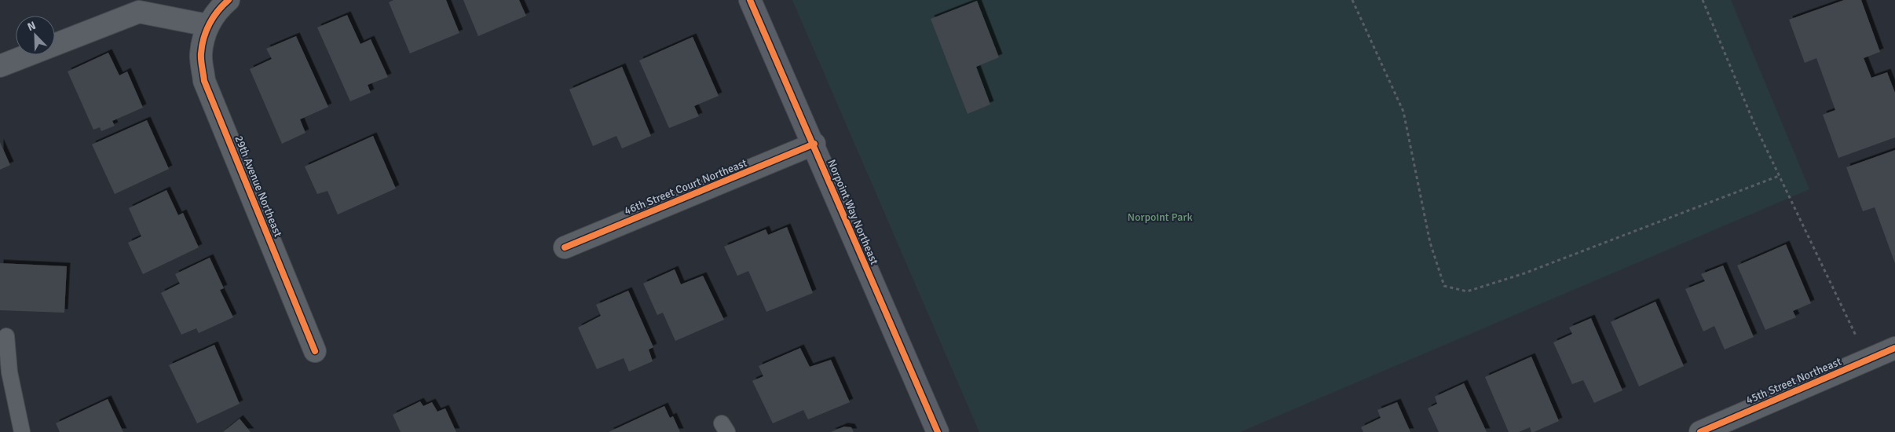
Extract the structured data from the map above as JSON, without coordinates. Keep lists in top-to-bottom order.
{
  "streets": {
    "street": [
      "29th Avenue Northeast",
      "46th Street Court Northeast",
      "Norpoint Way Northeast",
      "45th Street Northeast"
    ]
  },
  "crossings": [
    ["46th Street Court Northeast", "Norpoint Way Northeast"]
  ],
  "parks": ["Norpoint Park"],
  "north": "top left"
}
